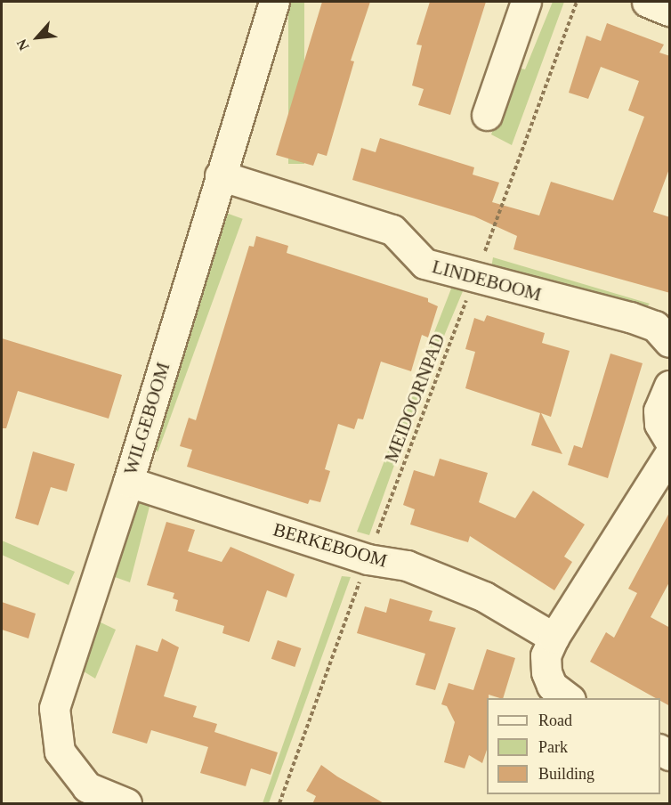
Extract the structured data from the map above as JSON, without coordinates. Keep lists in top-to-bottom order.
{
  "streets": {
    "street": ["LINDEBOOM", "WILGEBOOM", "BERKEBOOM"],
    "path": ["MEIDOORNPAD"]
  },
  "crossings": [
    ["LINDEBOOM", "MEIDOORNPAD"],
    ["LINDEBOOM", "WILGEBOOM"],
    ["MEIDOORNPAD", "BERKEBOOM"],
    ["WILGEBOOM", "BERKEBOOM"]
  ],
  "legend": ["Road", "Park", "Building"],
  "north": "bottom left"
}
